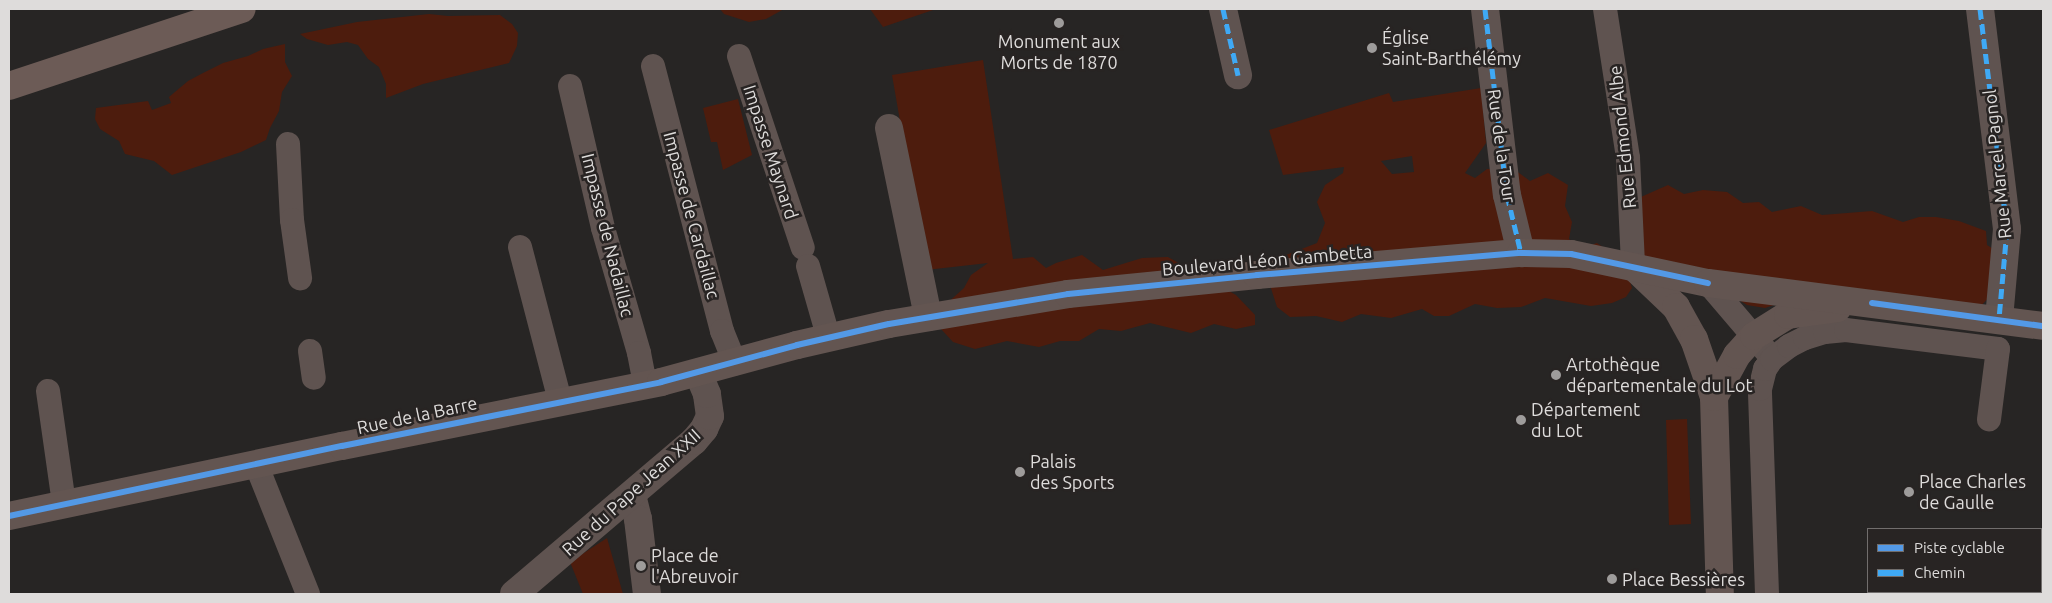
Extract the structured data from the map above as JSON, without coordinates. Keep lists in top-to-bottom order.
{
  "streets": {
    "main road": ["Boulevard Léon Gambetta", "Rue de la Barre"],
    "street": ["Rue de la Tour", "Rue Marcel Pagnol", "Rue du Pape Jean XXII"],
    "lane": [
      "Rue Edmond Albe",
      "Impasse Maynard",
      "Impasse de Cardaillac",
      "Impasse de Nadaillac"
    ]
  },
  "crossings": [
    ["Rue Edmond Albe", "Boulevard Léon Gambetta"],
    ["Rue de la Tour", "Boulevard Léon Gambetta"],
    ["Impasse Maynard", "Boulevard Léon Gambetta"],
    ["Impasse Maynard", "Rue de la Barre"],
    ["Rue Marcel Pagnol", "Boulevard Léon Gambetta"],
    ["Impasse de Cardaillac", "Rue de la Barre"],
    ["Impasse de Nadaillac", "Rue de la Barre"],
    ["Boulevard Léon Gambetta", "Rue de la Barre"],
    ["Rue de la Barre", "Rue du Pape Jean XXII"]
  ],
  "places": [
    "Monument aux Morts de 1870",
    "Église Saint-Barthélémy",
    "Artothèque départementale du Lot",
    "Département du Lot",
    "Palais des Sports",
    "Place Charles de Gaulle",
    "Place de l'Abreuvoir",
    "Place Bessières"
  ],
  "legend": ["Piste cyclable", "Chemin"]
}
